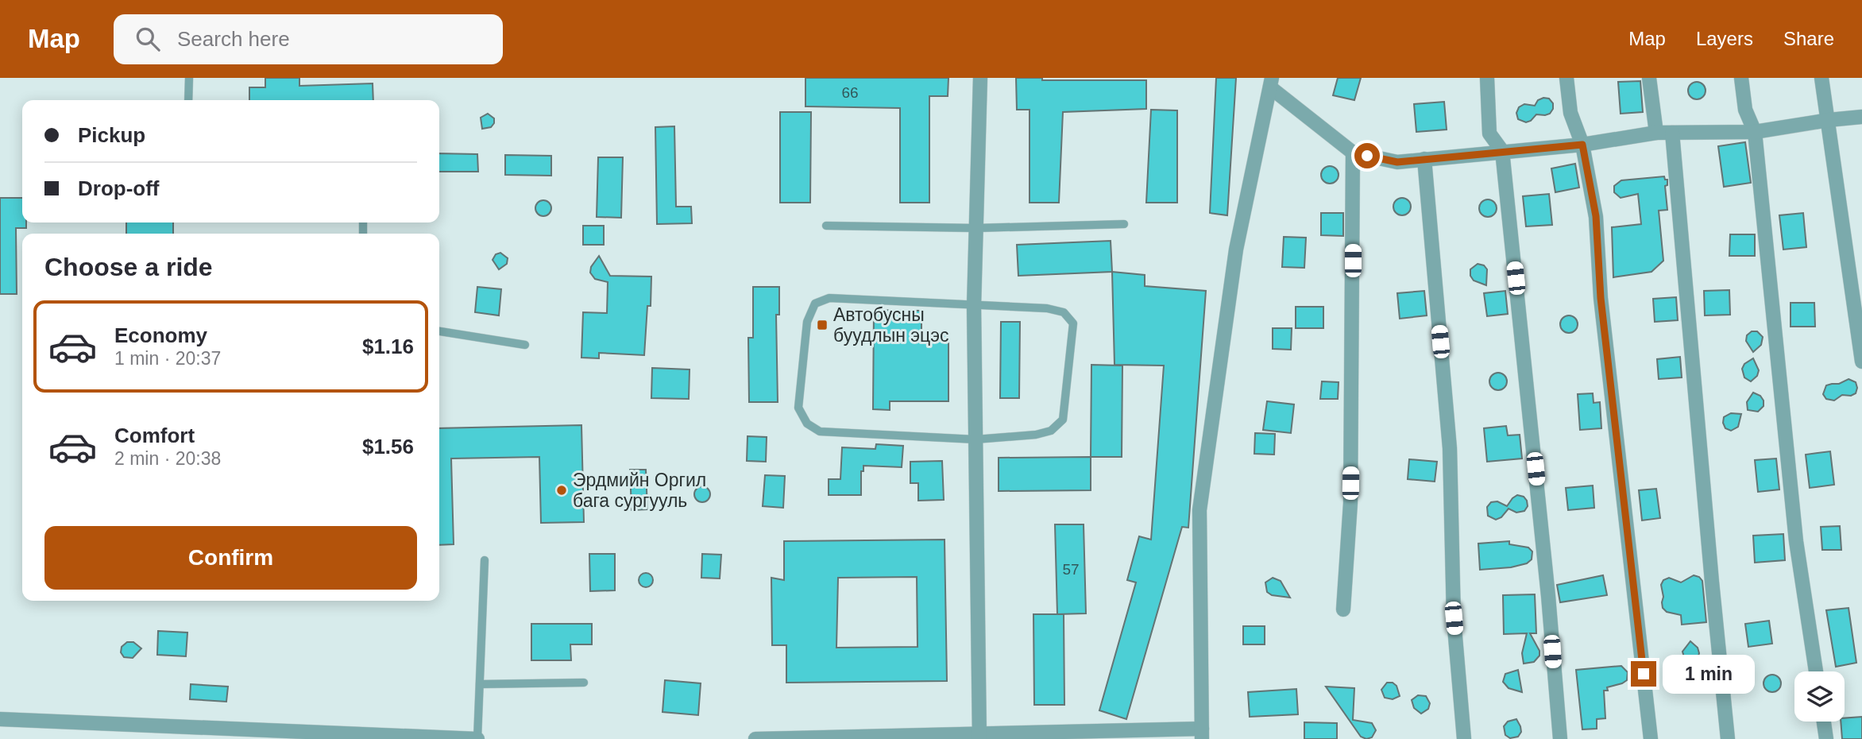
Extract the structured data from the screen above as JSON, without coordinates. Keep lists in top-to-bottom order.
{
  "places": {
    "transit": ["Автобусны буудлын эцэс"],
    "other": ["Эрдмийн Оргил бага сургууль"]
  },
  "house_numbers": ["66", "57"],
  "page": {
    "header": "Map",
    "search": "Search here",
    "nav": ["Map", "Layers", "Share"],
    "banner": ["Pickup", "Drop-off"],
    "heading": "Choose a ride",
    "list": [
      {
        "name": "Economy",
        "note": "1 min · 20:37",
        "value": "$1.16"
      },
      {
        "name": "Comfort",
        "note": "2 min · 20:38",
        "value": "$1.56"
      }
    ],
    "buttons": "Confirm",
    "bubble": "1 min"
  }
}
